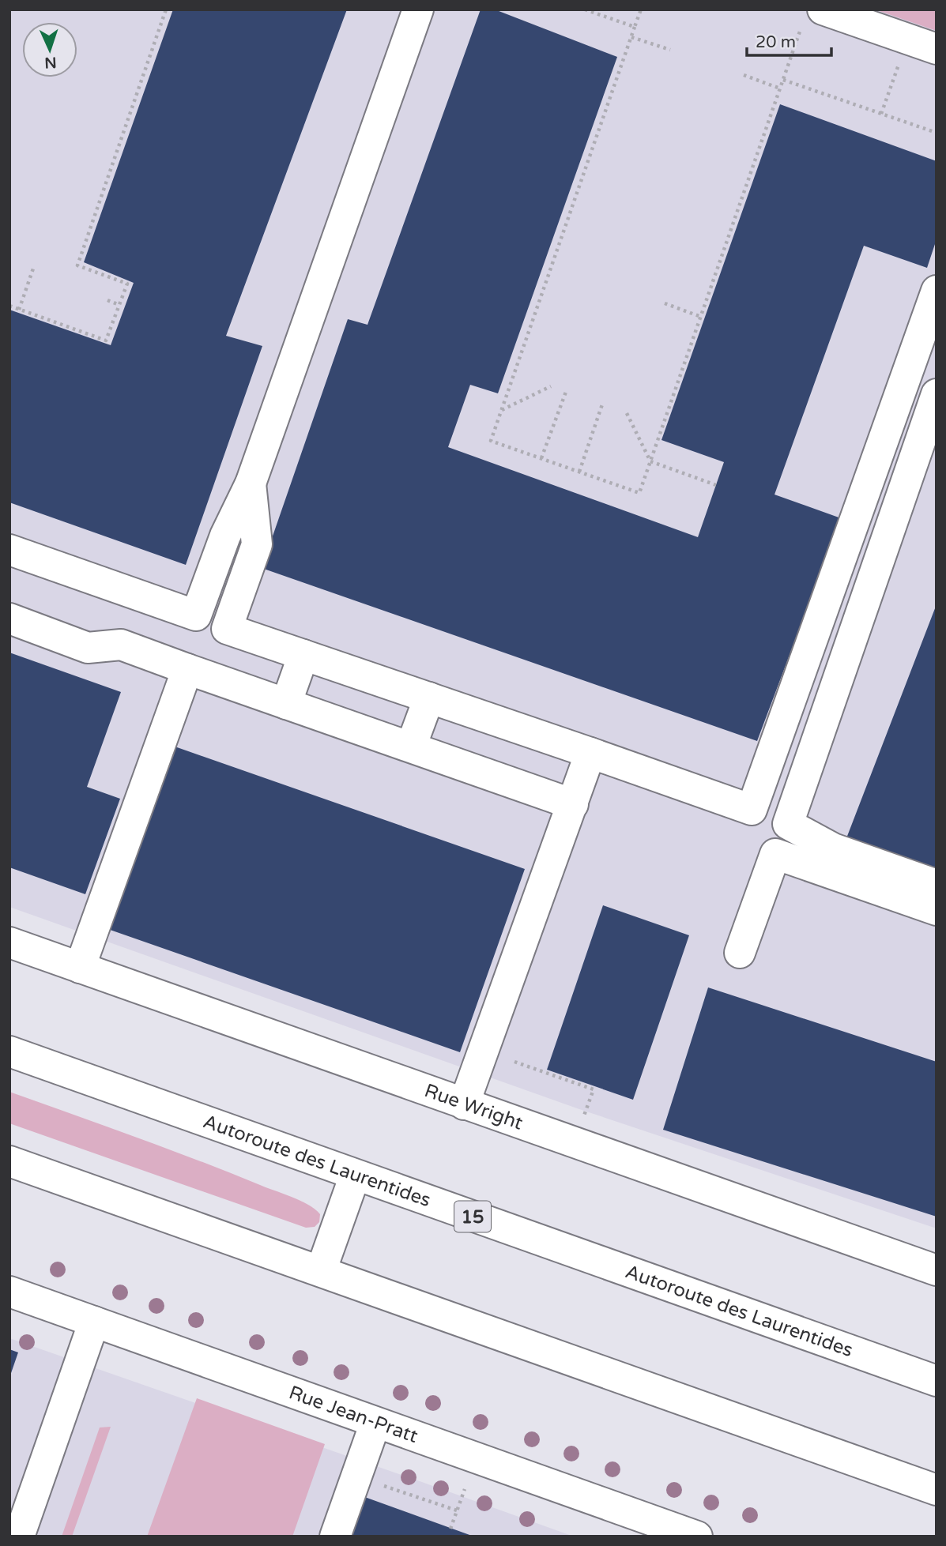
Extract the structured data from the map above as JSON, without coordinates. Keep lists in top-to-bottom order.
{
  "streets": {
    "main road": [
      "Rue Wright",
      "Autoroute des Laurentides",
      "15",
      "Rue Jean-Pratt"
    ]
  },
  "scale_bar": "20 m",
  "north": "bottom"
}
